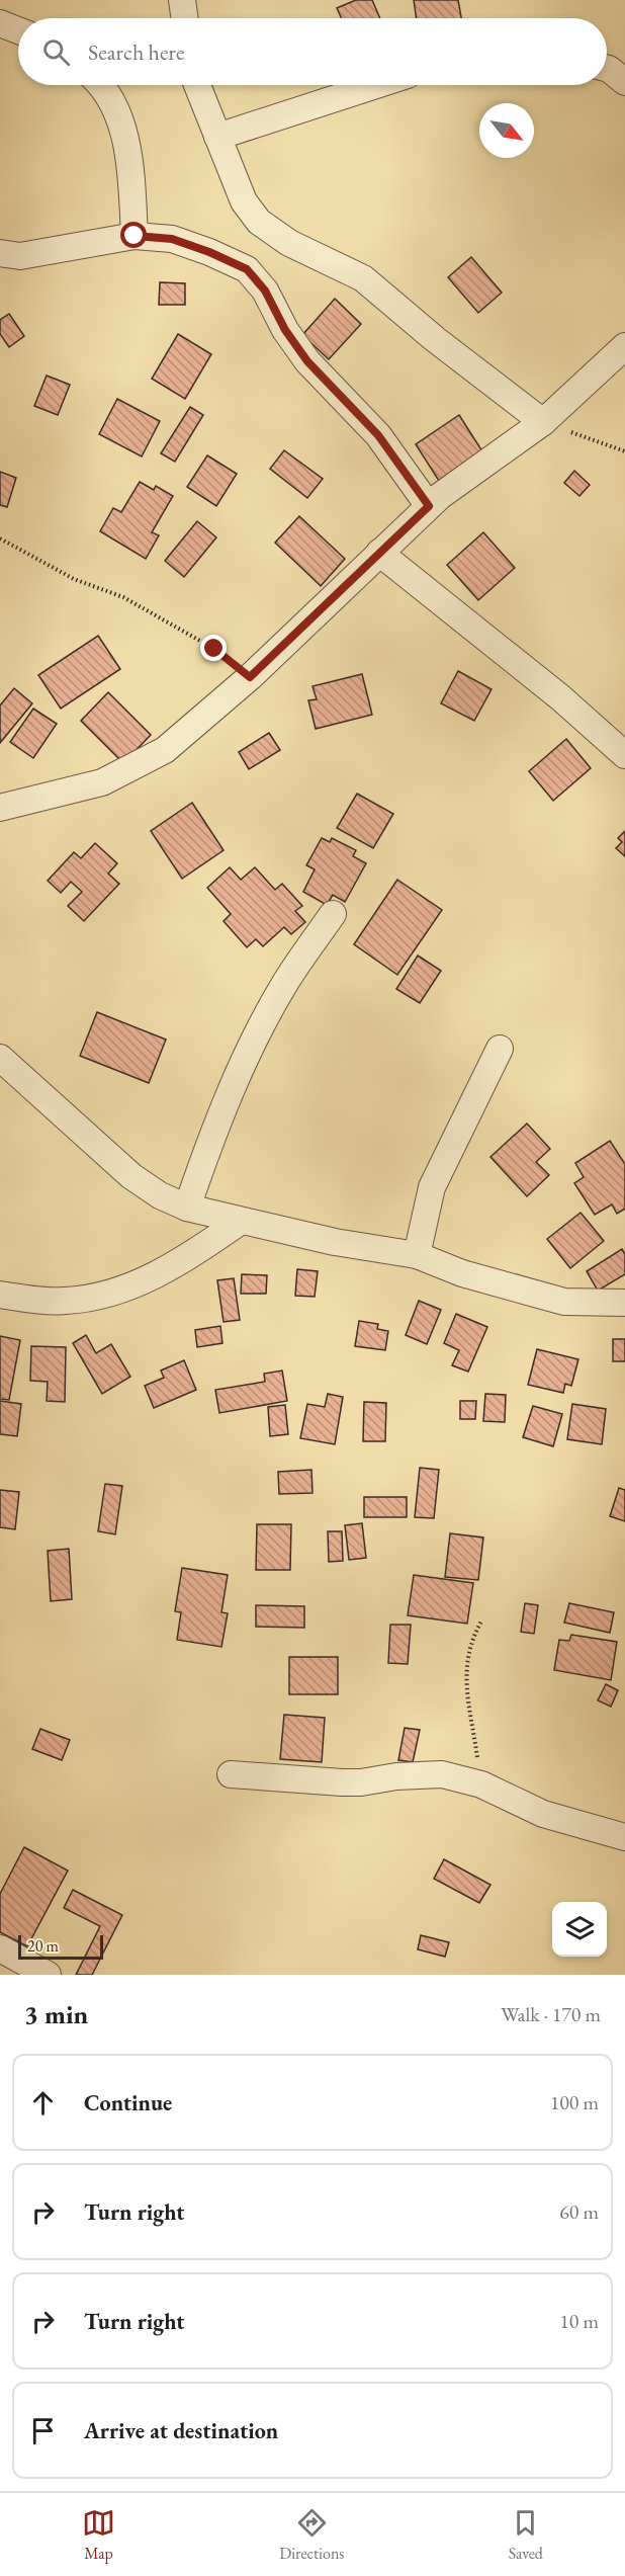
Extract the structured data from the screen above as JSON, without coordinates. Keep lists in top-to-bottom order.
{
  "scale_bar": "20 m",
  "north": "bottom right",
  "page": {
    "search": "Search here",
    "scale": "20 m",
    "heading": ["3 min", "Walk · 170 m"],
    "list": [
      ["Continue", "100 m"],
      ["Turn right", "60 m"],
      ["Turn right", "10 m"],
      "Arrive at destination"
    ],
    "nav": ["Map", "Directions", "Saved"]
  }
}
